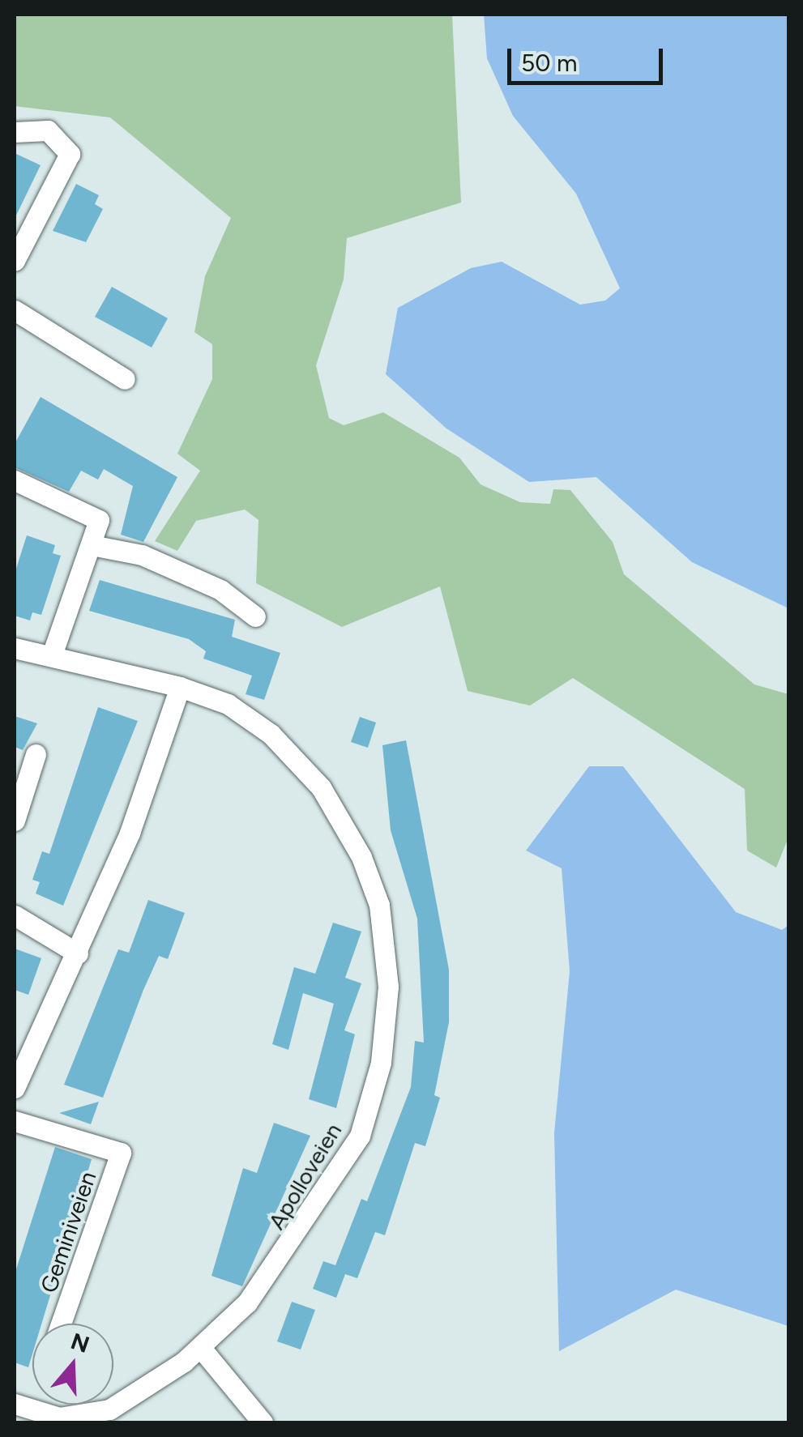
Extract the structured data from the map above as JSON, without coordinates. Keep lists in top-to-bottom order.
{
  "streets": {
    "street": ["Apolloveien", "Geminiveien"]
  },
  "scale_bar": "50 m",
  "north": "top"
}
